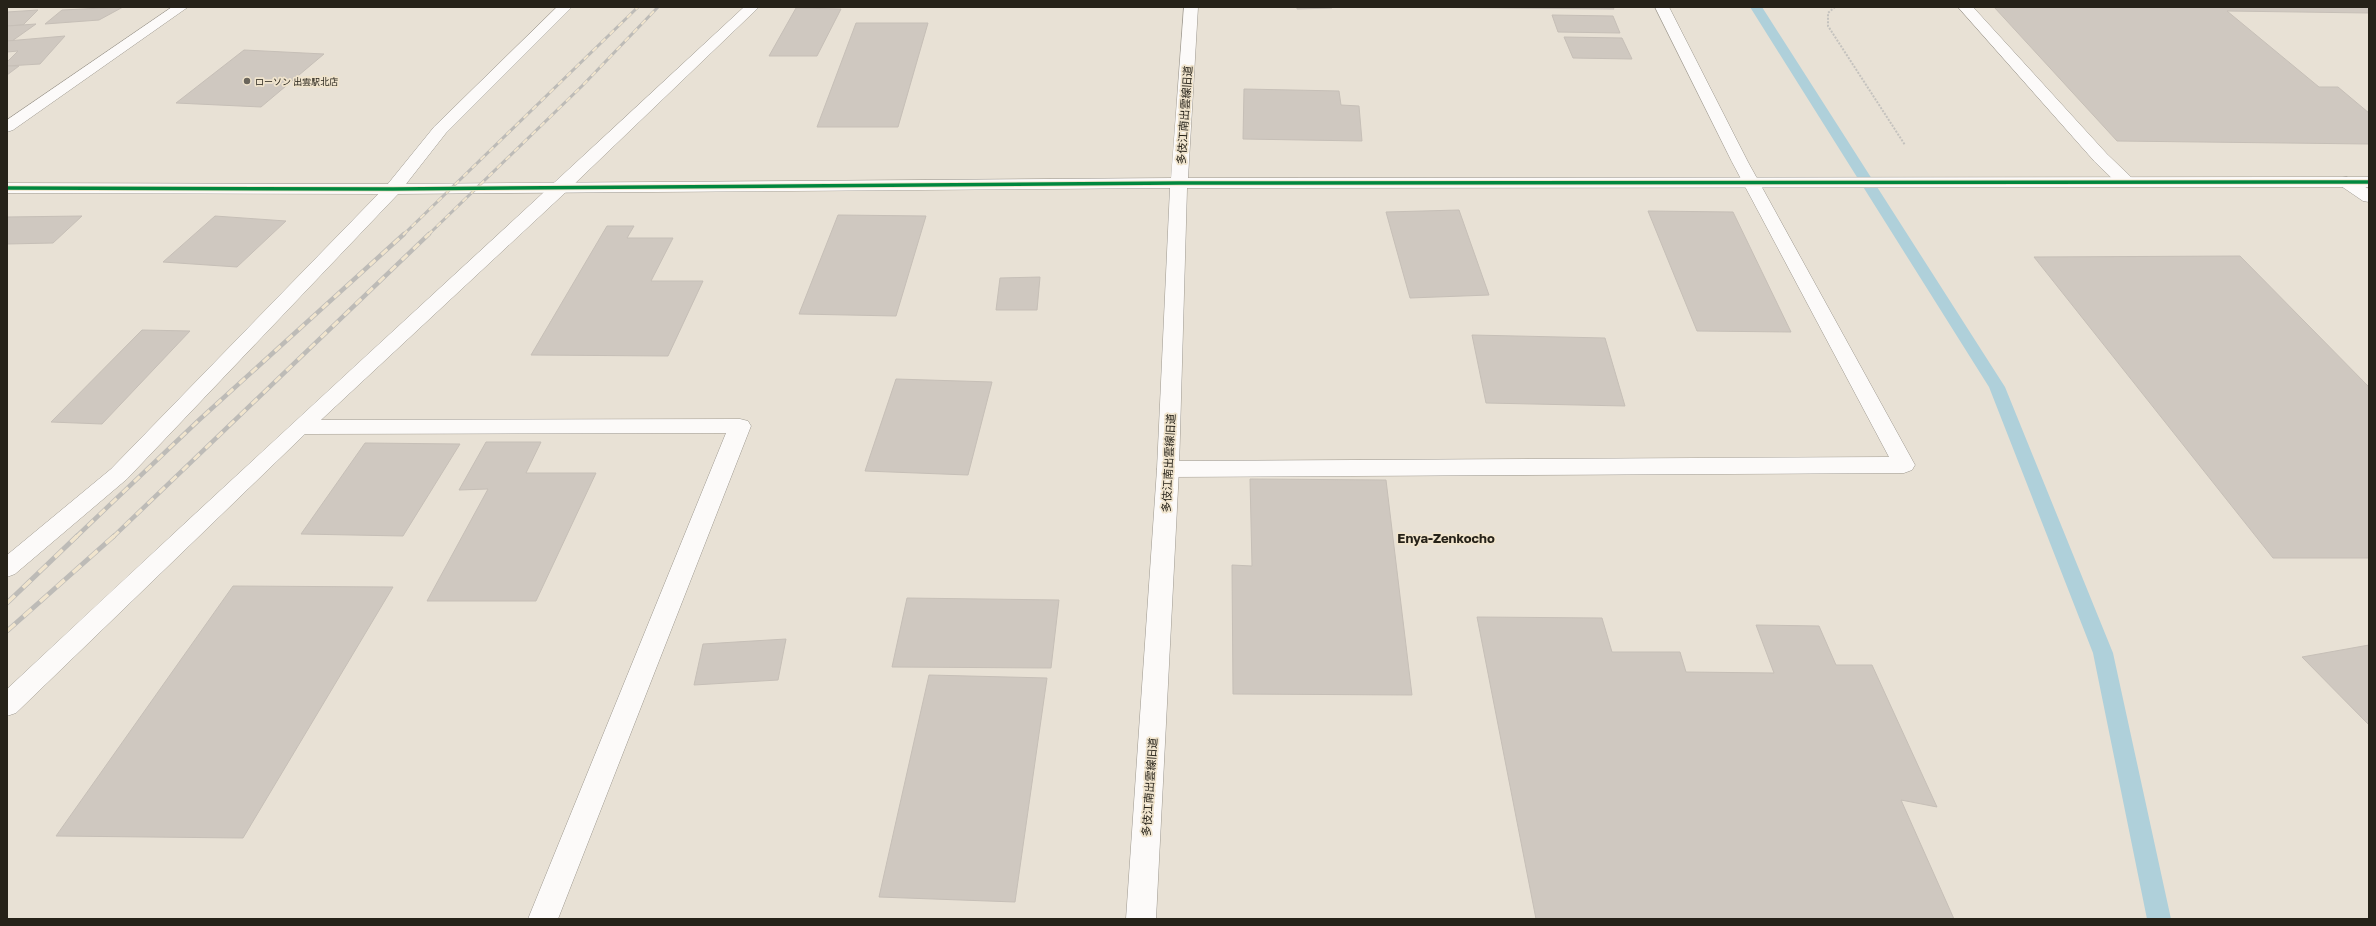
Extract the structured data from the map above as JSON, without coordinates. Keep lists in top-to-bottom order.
{
  "streets": {
    "street": ["多伎江南出雲線旧道"]
  },
  "districts": ["Enya-Zenkocho"],
  "places": ["ローソン 出雲駅北店"]
}
